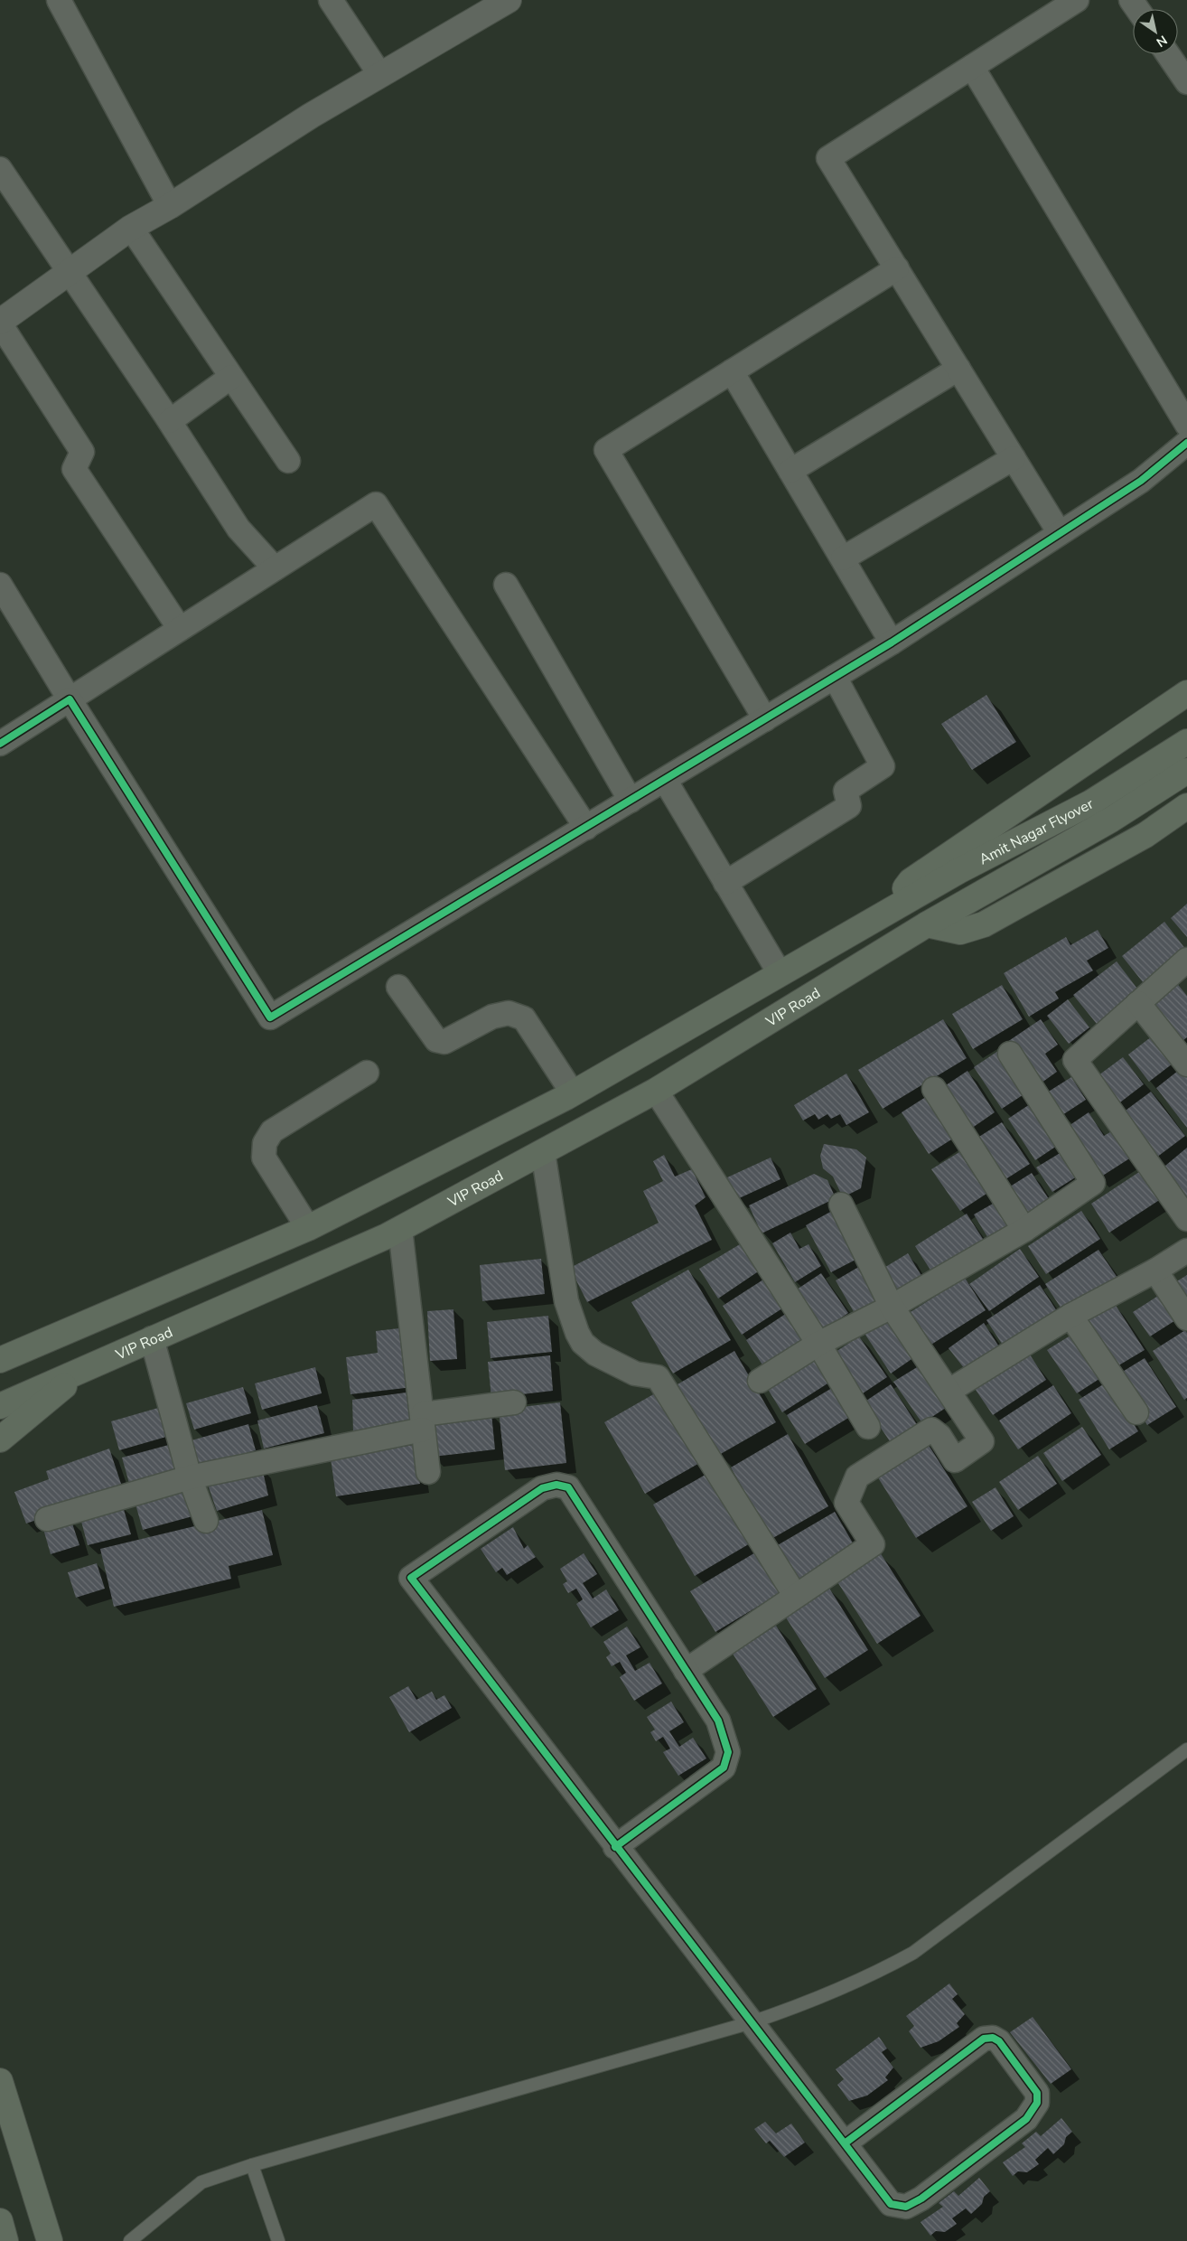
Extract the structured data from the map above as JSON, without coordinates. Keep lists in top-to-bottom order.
{
  "streets": {
    "main road": ["Amit Nagar Flyover", "VIP Road"]
  },
  "crossings": [
    ["Amit Nagar Flyover", "VIP Road"]
  ],
  "north": "bottom right"
}
